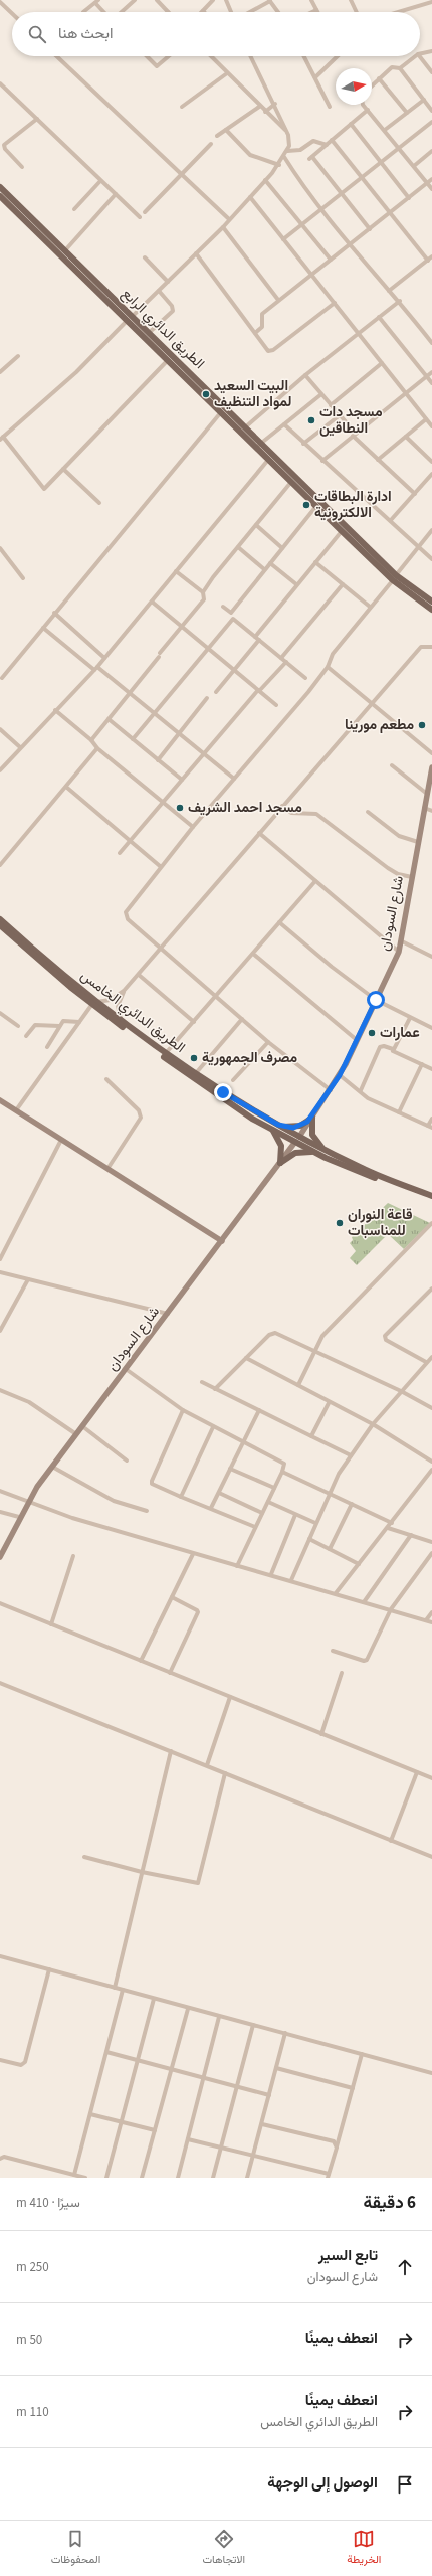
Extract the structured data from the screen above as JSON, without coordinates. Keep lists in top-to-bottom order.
{
  "streets": {
    "main road": ["الطريق الدائري الرابع", "شارع السودان", "الطريق الدائري الخامس"]
  },
  "crossings": [
    ["شارع السودان", "الطريق الدائري الخامس"]
  ],
  "places": [
    "البيت السعيد لمواد التنظيف",
    "مسجد دات النطاقين",
    "ادارة البطاقات الالكترونية",
    "مطعم مورينا",
    "مسجد احمد الشريف",
    "عمارات",
    "مصرف الجمهورية",
    "قاعة النوران للمناسبات"
  ],
  "north": "right",
  "page": {
    "search": "ابحث هنا",
    "heading": ["6 دقيقة", "سيرًا · 410 m"],
    "list": [
      ["تابع السير", "شارع السودان", "250 m"],
      ["انعطف يمينًا", "50 m"],
      ["انعطف يمينًا", "الطريق الدائري الخامس", "110 m"],
      "الوصول إلى الوجهة"
    ],
    "nav": ["الخريطة", "الاتجاهات", "المحفوظات"]
  }
}
